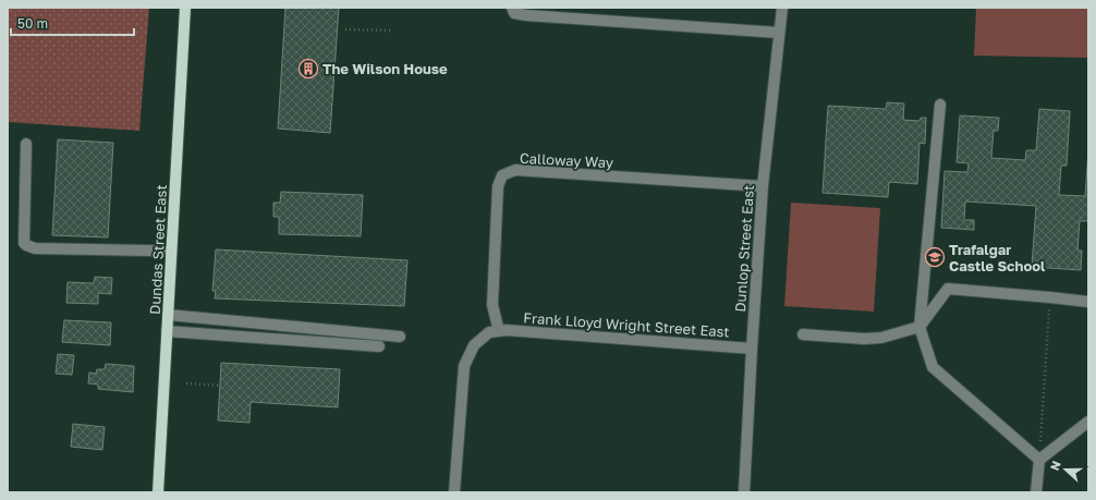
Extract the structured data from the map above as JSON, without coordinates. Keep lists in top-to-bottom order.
{
  "streets": {
    "main road": ["Dundas Street East"],
    "street": ["Calloway Way", "Dunlop Street East", "Frank Lloyd Wright Street East"]
  },
  "crossings": [
    ["Calloway Way", "Dunlop Street East"],
    ["Calloway Way", "Frank Lloyd Wright Street East"],
    ["Dunlop Street East", "Frank Lloyd Wright Street East"]
  ],
  "places": {
    "building": ["The Wilson House"],
    "school or university": ["Trafalgar Castle School"]
  },
  "scale_bar": "50 m",
  "north": "left"
}
